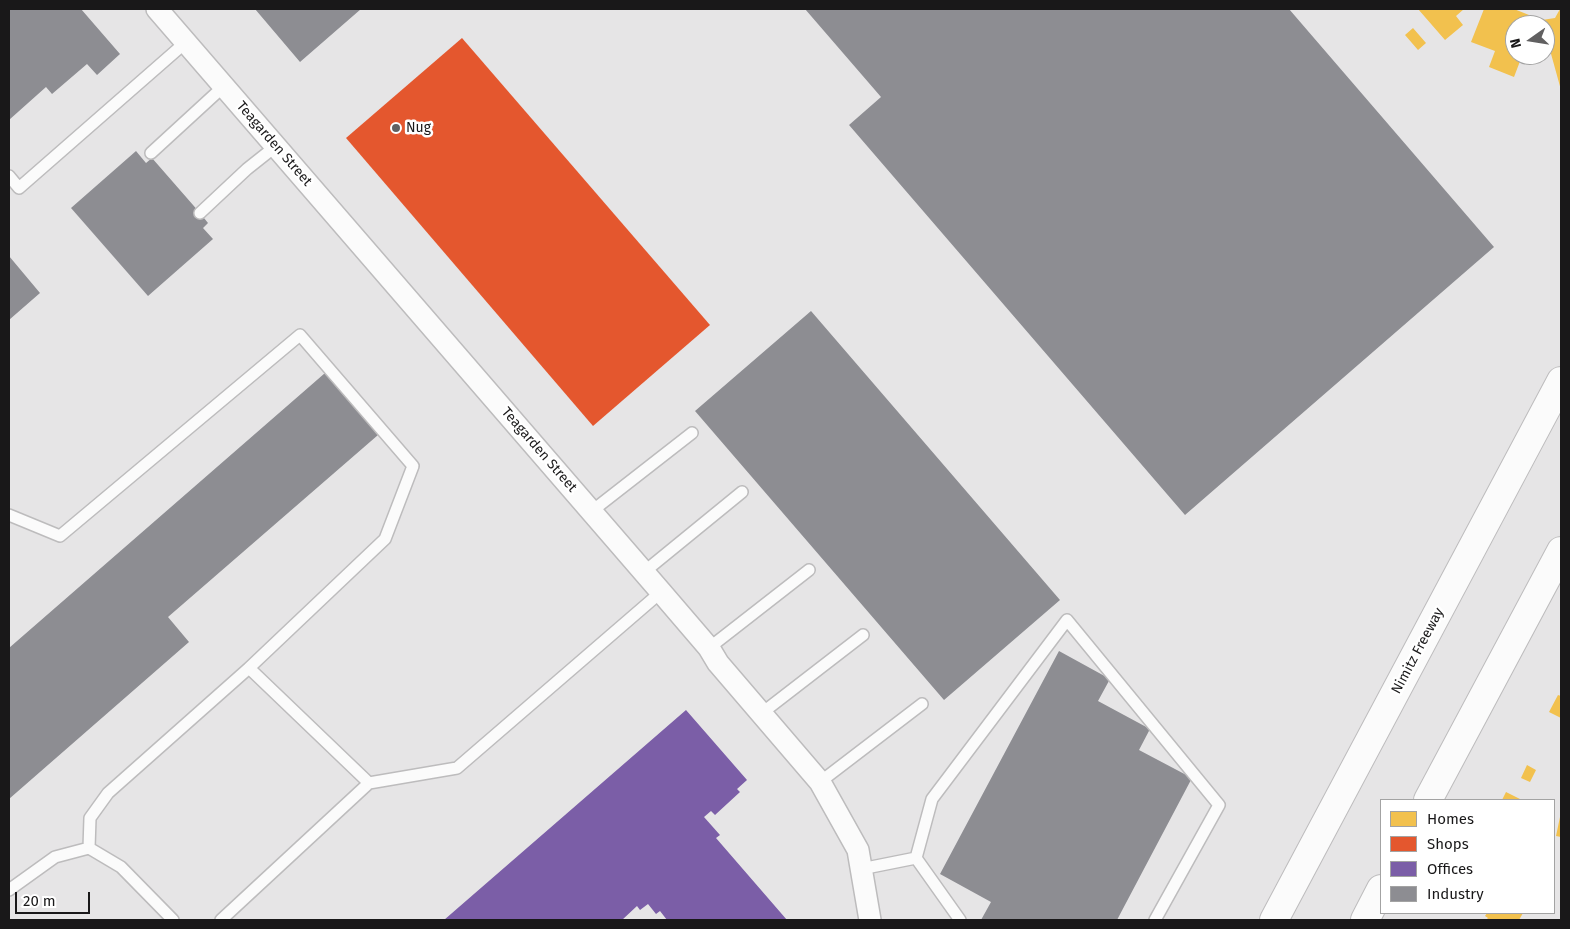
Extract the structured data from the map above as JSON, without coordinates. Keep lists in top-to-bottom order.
{
  "streets": {
    "highway": ["Nimitz Freeway"],
    "street": ["Teagarden Street"]
  },
  "places": ["Nug"],
  "legend": [
    "Homes",
    "Shops",
    "Offices",
    "Industry"
  ],
  "scale_bar": "20 m",
  "north": "left"
}
